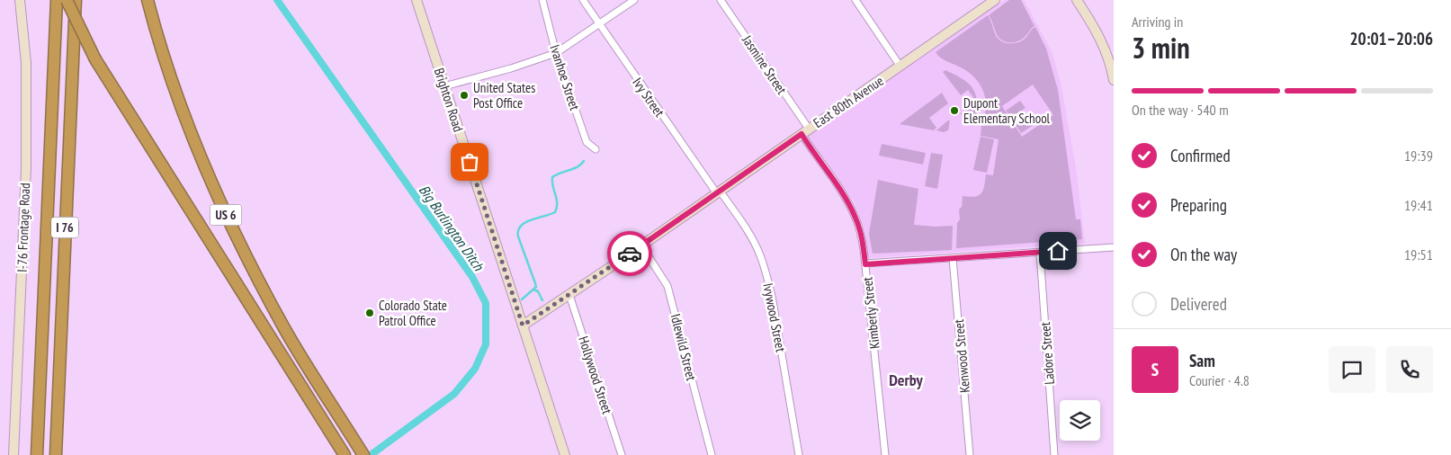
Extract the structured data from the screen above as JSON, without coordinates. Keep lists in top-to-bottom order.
{
  "streets": {
    "highway": ["US 6", "I 76"],
    "street": [
      "Jasmine Street",
      "Ivanhoe Street",
      "Ivy Street",
      "Brighton Road",
      "East 80th Avenue",
      "I-76 Frontage Road",
      "Kimberly Street",
      "Ivywood Street",
      "Idlewild Street",
      "Ladore Street",
      "Kenwood Street",
      "Hollywood Street"
    ]
  },
  "crossings": [
    ["Jasmine Street", "East 80th Avenue"],
    ["Jasmine Street", "Kimberly Street"],
    ["Ivy Street", "East 80th Avenue"],
    ["Ivy Street", "Ivywood Street"],
    ["Brighton Road", "East 80th Avenue"],
    ["East 80th Avenue", "Kimberly Street"],
    ["East 80th Avenue", "Ivywood Street"],
    ["East 80th Avenue", "Idlewild Street"],
    ["East 80th Avenue", "Hollywood Street"]
  ],
  "districts": ["Derby"],
  "water": ["Big Burlington Ditch"],
  "places": ["United States Post Office", "Dupont Elementary School", "Colorado State Patrol Office"],
  "page": {
    "heading": ["3 min", "Arriving in", "20:01–20:06"],
    "panel": ["Sam", "Courier · 4.8"],
    "bar": "On the way · 540 m",
    "list": [
      ["Confirmed", "19:39"],
      ["Preparing", "19:41"],
      ["On the way", "19:51"],
      "Delivered"
    ],
    "round": "S"
  }
}
